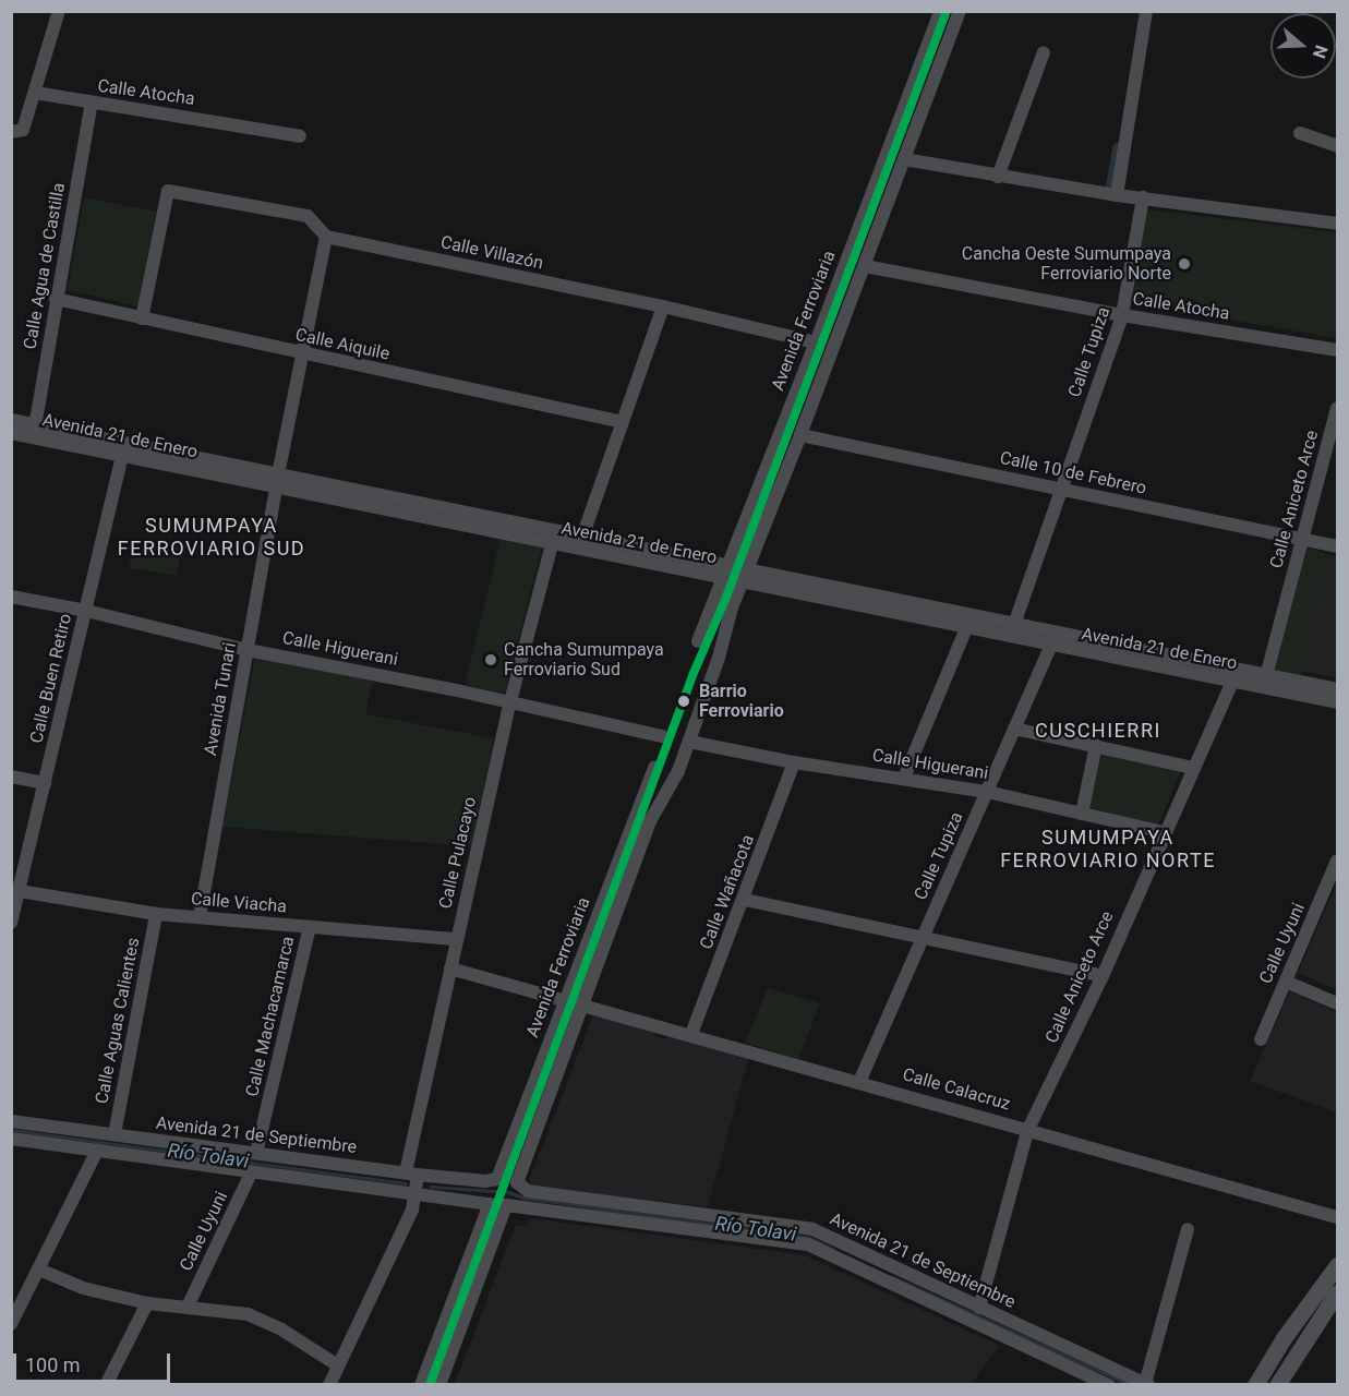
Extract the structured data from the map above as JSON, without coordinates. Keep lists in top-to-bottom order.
{
  "streets": {
    "street": [
      "Calle Atocha",
      "Calle Villazón",
      "Calle Agua de Castilla",
      "Avenida Ferroviaria",
      "Calle Aiquile",
      "Calle Tupiza",
      "Avenida 21 de Enero",
      "Calle 10 de Febrero",
      "Calle Aniceto Arce",
      "Calle Higuerani",
      "Calle Buen Retiro",
      "Avenida Tunari",
      "Calle Pulacayo",
      "Calle Wañacota",
      "Calle Viacha",
      "Calle Uyuni",
      "Calle Machacamarca",
      "Calle Aguas Calientes",
      "Calle Calacruz",
      "Avenida 21 de Septiembre"
    ]
  },
  "crossings": [
    ["Calle Atocha", "Calle Agua de Castilla"],
    ["Calle Atocha", "Avenida Ferroviaria"],
    ["Calle Atocha", "Calle Tupiza"],
    ["Calle Villazón", "Avenida Ferroviaria"],
    ["Calle Villazón", "Avenida Tunari"],
    ["Calle Agua de Castilla", "Calle Aiquile"],
    ["Calle Agua de Castilla", "Avenida 21 de Enero"],
    ["Avenida Ferroviaria", "Avenida 21 de Enero"],
    ["Avenida Ferroviaria", "Calle 10 de Febrero"],
    ["Avenida Ferroviaria", "Calle Higuerani"],
    ["Avenida Ferroviaria", "Calle Calacruz"],
    ["Avenida Ferroviaria", "Avenida 21 de Septiembre"],
    ["Calle Aiquile", "Avenida Tunari"],
    ["Calle Tupiza", "Avenida 21 de Enero"],
    ["Calle Tupiza", "Calle 10 de Febrero"],
    ["Calle Tupiza", "Calle Higuerani"],
    ["Calle Tupiza", "Calle Calacruz"],
    ["Avenida 21 de Enero", "Calle Aniceto Arce"],
    ["Avenida 21 de Enero", "Calle Buen Retiro"],
    ["Avenida 21 de Enero", "Avenida Tunari"],
    ["Avenida 21 de Enero", "Calle Pulacayo"],
    ["Calle 10 de Febrero", "Calle Aniceto Arce"],
    ["Calle Aniceto Arce", "Calle Higuerani"],
    ["Calle Aniceto Arce", "Calle Calacruz"],
    ["Calle Aniceto Arce", "Avenida 21 de Septiembre"],
    ["Calle Higuerani", "Calle Buen Retiro"],
    ["Calle Higuerani", "Avenida Tunari"],
    ["Calle Higuerani", "Calle Pulacayo"],
    ["Calle Higuerani", "Calle Wañacota"],
    ["Calle Buen Retiro", "Calle Viacha"],
    ["Avenida Tunari", "Calle Viacha"],
    ["Calle Pulacayo", "Calle Viacha"],
    ["Calle Pulacayo", "Avenida 21 de Septiembre"],
    ["Calle Wañacota", "Calle Calacruz"],
    ["Calle Viacha", "Calle Machacamarca"],
    ["Calle Viacha", "Calle Aguas Calientes"],
    ["Calle Uyuni", "Avenida 21 de Septiembre"],
    ["Calle Machacamarca", "Avenida 21 de Septiembre"],
    ["Calle Aguas Calientes", "Avenida 21 de Septiembre"]
  ],
  "districts": ["SUMUMPAYA FERROVIARIO SUD", "CUSCHIERRI", "SUMUMPAYA FERROVIARIO NORTE"],
  "water": ["Río Tolavi"],
  "places": ["Cancha Oeste Sumumpaya Ferroviario Norte", "Cancha Sumumpaya Ferroviario Sud", "Barrio Ferroviario"],
  "scale_bar": "100 m",
  "north": "right"
}
